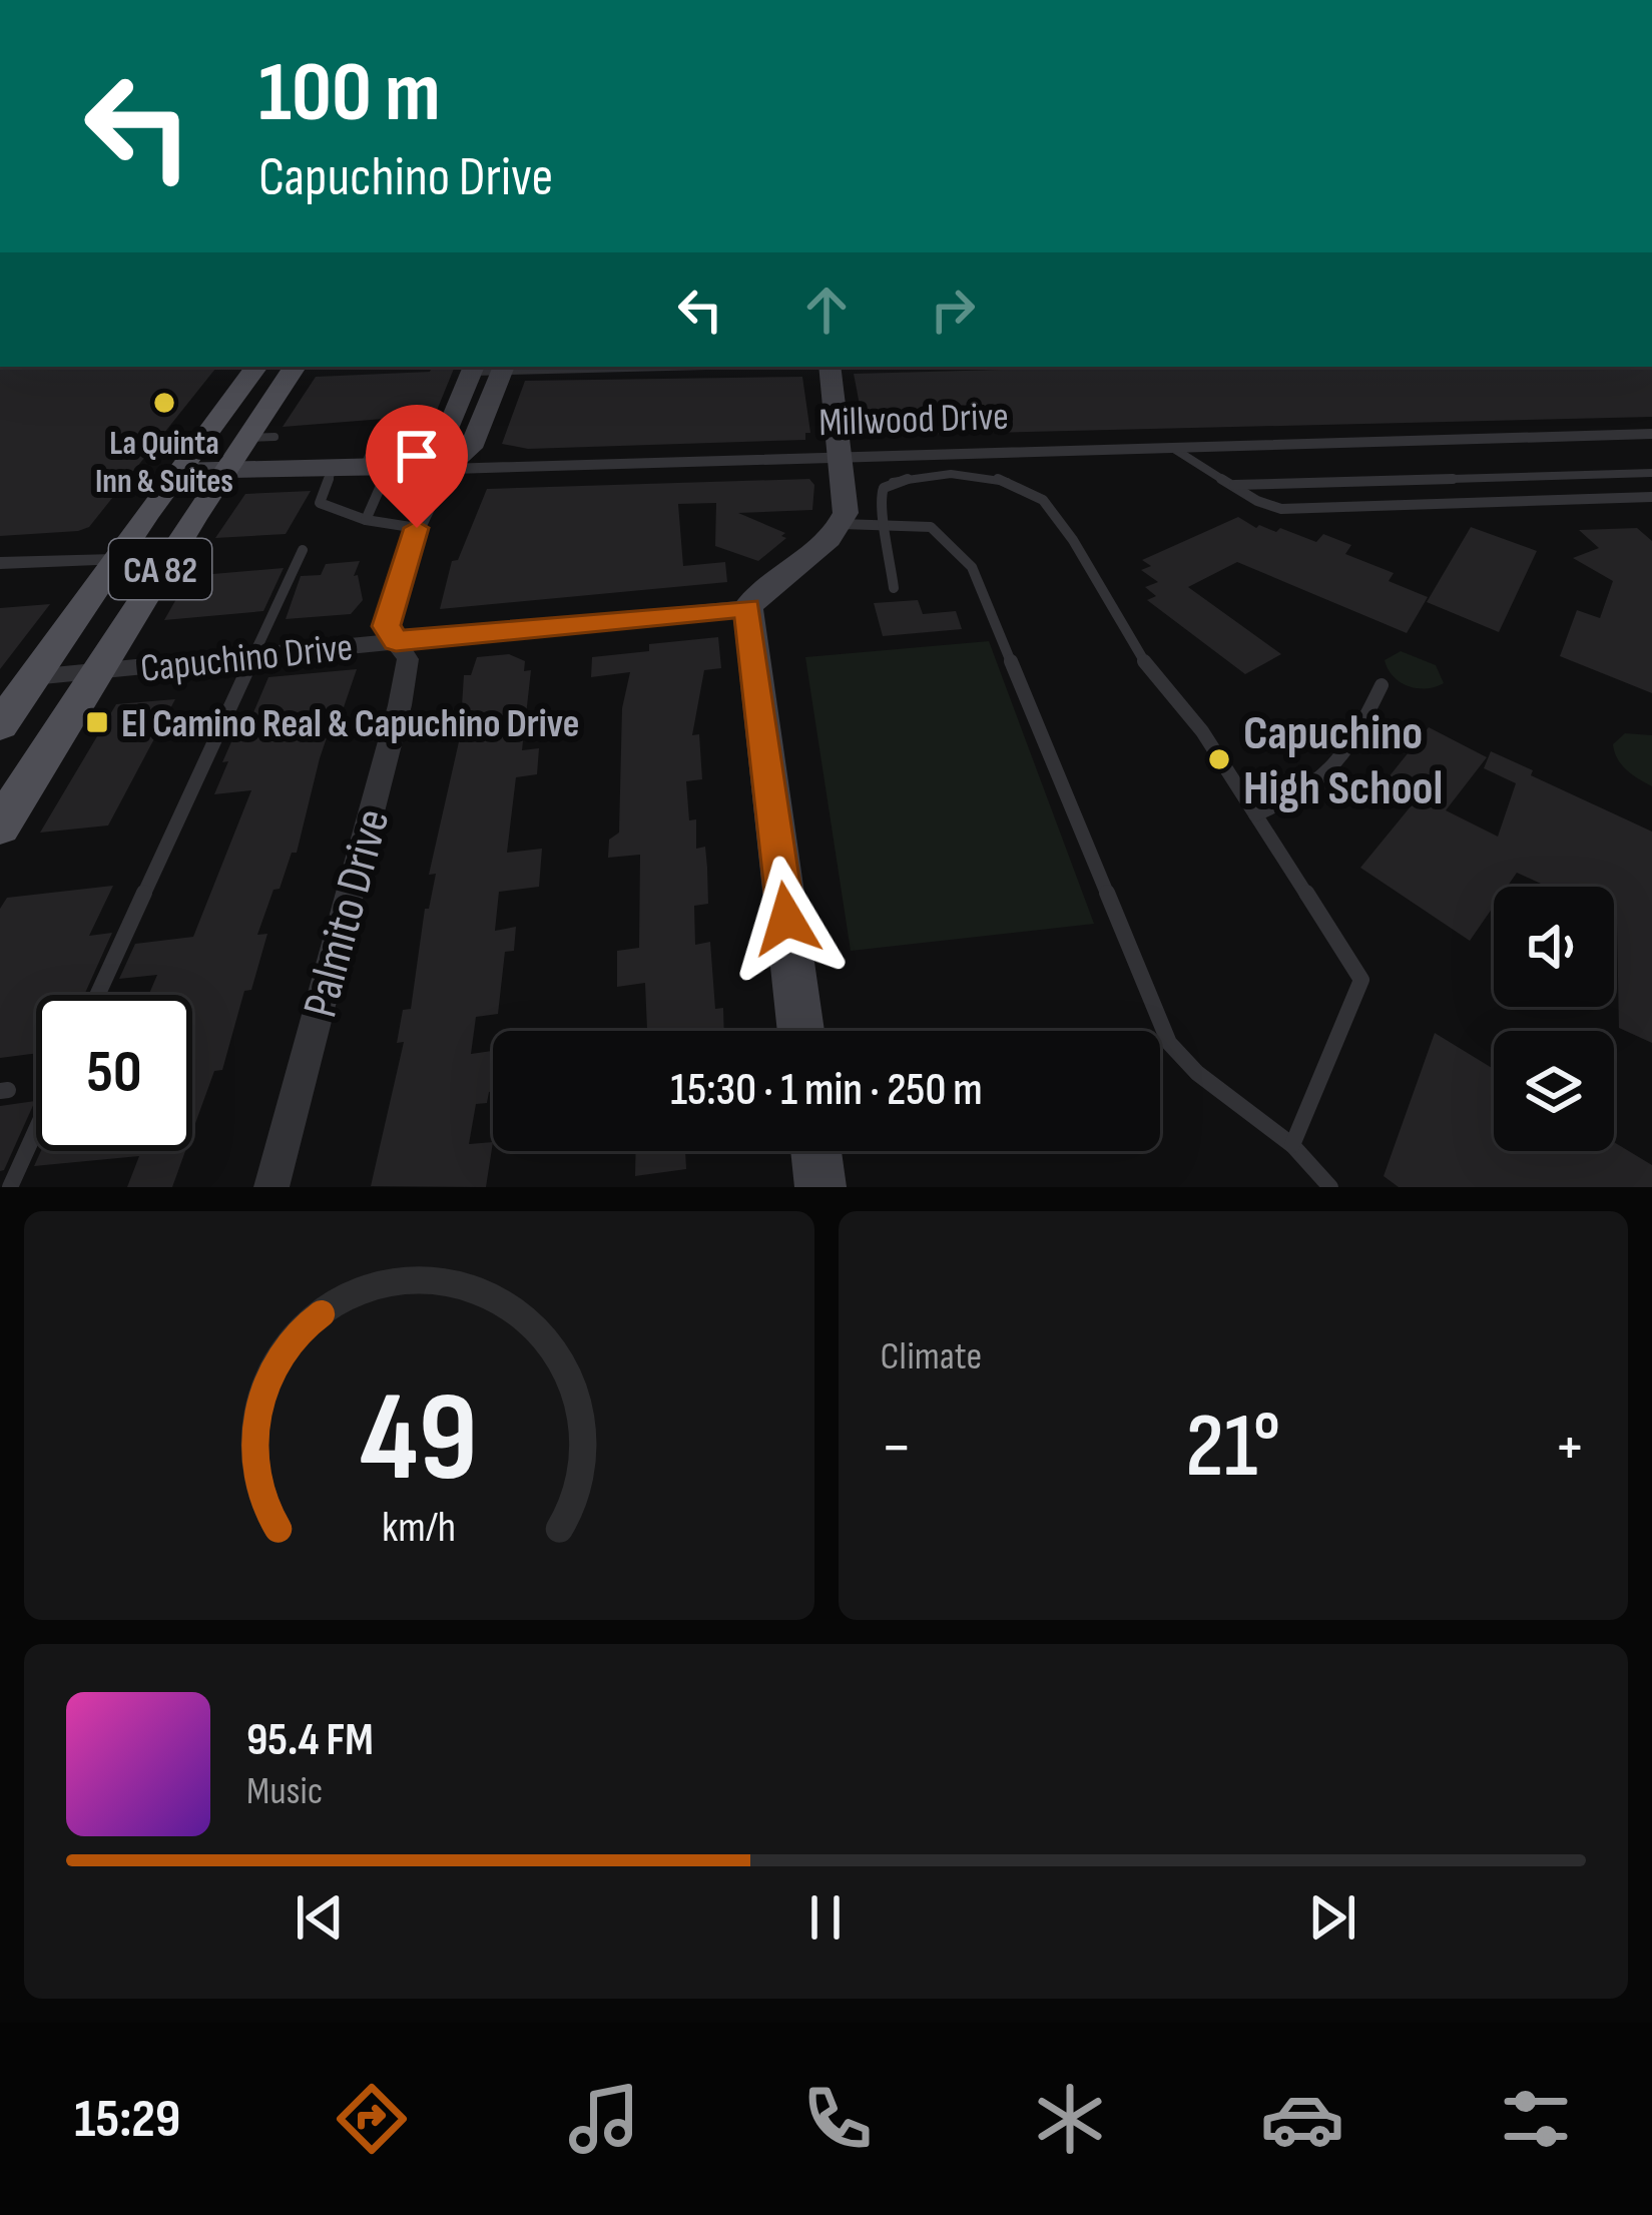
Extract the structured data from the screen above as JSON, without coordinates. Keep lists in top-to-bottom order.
{
  "streets": {
    "main road": ["Millwood Drive", "CA 82"],
    "street": ["Capuchino Drive", "Palmito Drive"]
  },
  "crossings": [
    ["Millwood Drive", "CA 82"],
    ["CA 82", "Capuchino Drive"],
    ["Capuchino Drive", "Palmito Drive"]
  ],
  "places": {
    "other": ["La Quinta Inn & Suites", "Capuchino High School"],
    "transit": ["El Camino Real & Capuchino Drive"]
  },
  "page": {
    "turn": ["100 m", "Capuchino Drive"],
    "limit": "50",
    "trip": "15:30 · 1 min · 250 m",
    "tile": "Climate",
    "heat": ["−", "21°", "+"],
    "song": ["95.4 FM", "Music"],
    "tabs": "15:29",
    "gauge": ["49", "km/h"]
  }
}
